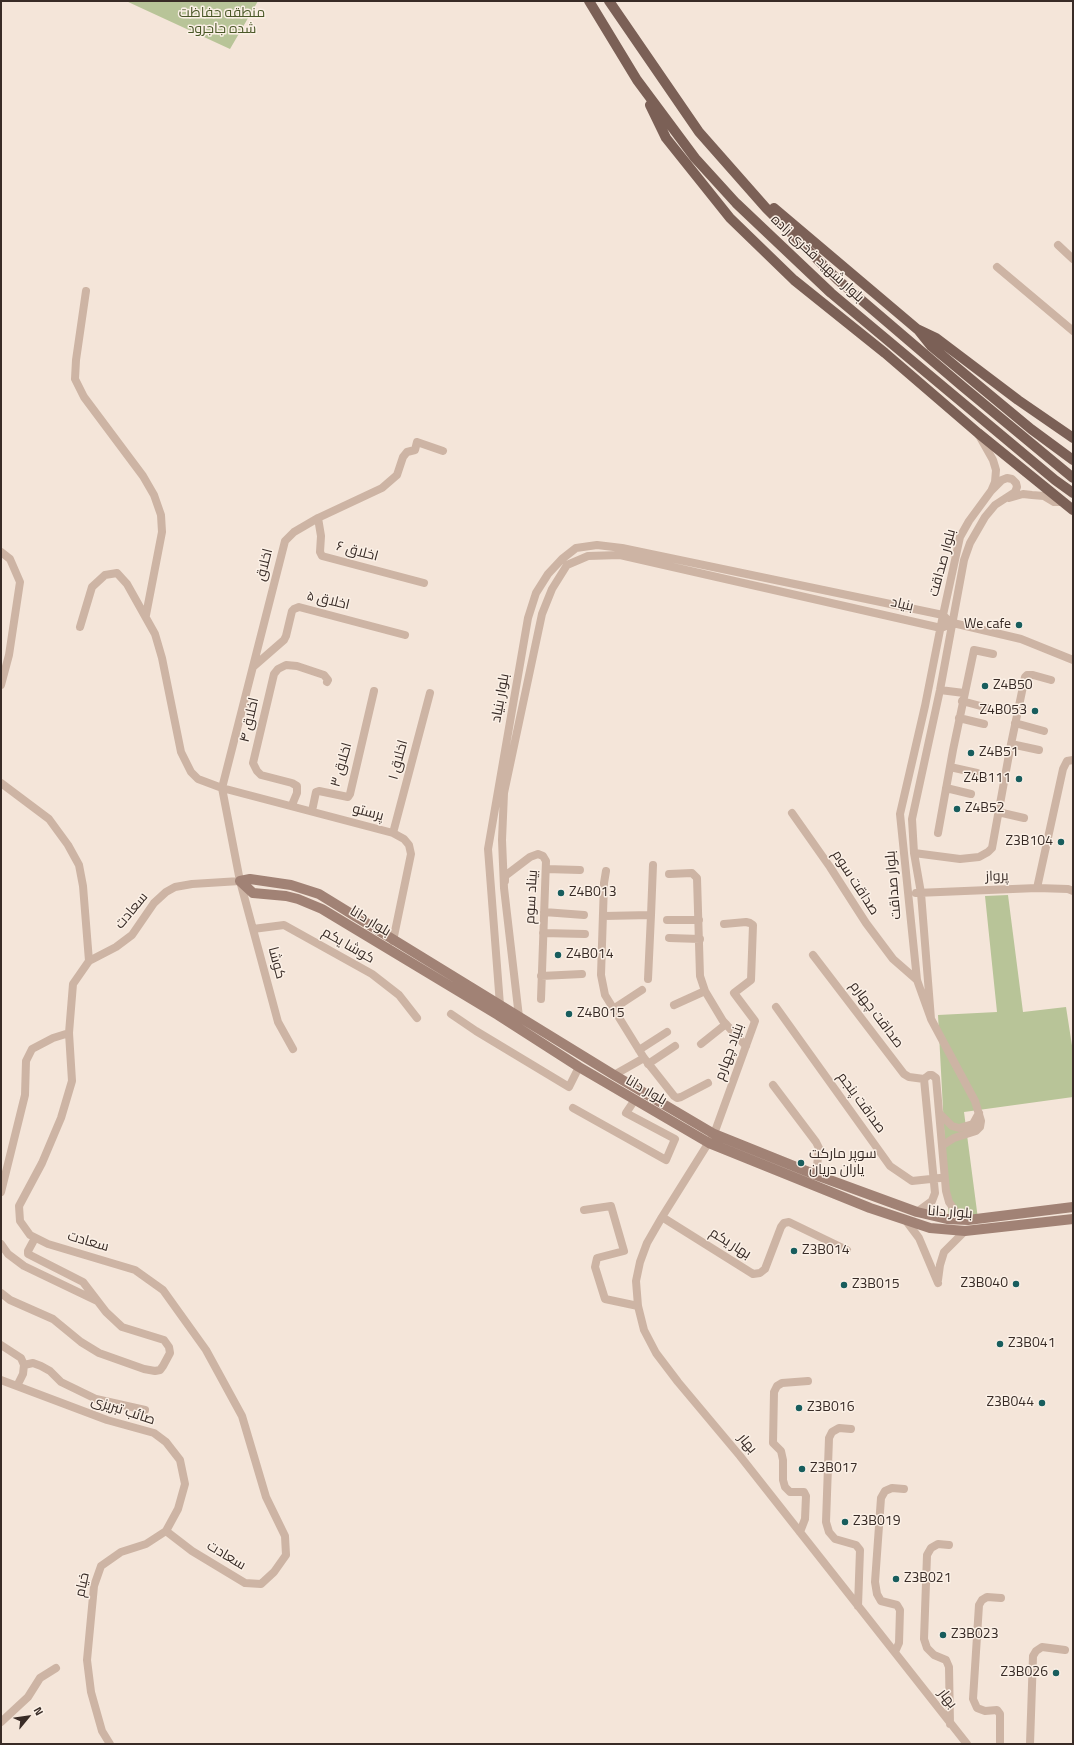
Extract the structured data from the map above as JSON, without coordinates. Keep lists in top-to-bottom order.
{
  "streets": {
    "main road": ["بلوار شهید فخری زاده"],
    "street": [
      "اخلاق ۶",
      "بلوار صداقت",
      "اخلاق",
      "اخلاق ۵",
      "بنیاد",
      "بلوار بنیاد",
      "اخلاق ۴",
      "اخلاق ۱",
      "اخلاق ۳",
      "پرستو",
      "پرواز",
      "صداقت سوم",
      "بیناد سوم",
      "سعادت",
      "بلوار دانا",
      "کوشا یکم",
      "کوشا",
      "صداقت چهارم",
      "بنیاد چهارم",
      "صداقت پنجم",
      "بهار یکم",
      "صائب تبریزی",
      "بهار",
      "خیام"
    ]
  },
  "crossings": [
    ["اخلاق ۶", "اخلاق"],
    ["بلوار صداقت", "بنیاد"],
    ["بلوار صداقت", "بلوار بنیاد"],
    ["بلوار صداقت", "پرواز"],
    ["بلوار صداقت", "صداقت سوم"],
    ["اخلاق", "اخلاق ۵"],
    ["اخلاق", "پرستو"],
    ["بنیاد", "بلوار بنیاد"],
    ["بلوار بنیاد", "بیناد سوم"],
    ["بلوار بنیاد", "بلوار دانا"],
    ["اخلاق ۴", "پرستو"],
    ["اخلاق ۱", "پرستو"],
    ["اخلاق ۳", "پرستو"],
    ["پرستو", "بلوار دانا"],
    ["سعادت", "بلوار دانا"],
    ["سعادت", "کوشا"],
    ["سعادت", "صائب تبریزی"],
    ["سعادت", "خیام"],
    ["بلوار دانا", "کوشا"],
    ["بلوار دانا", "بنیاد چهارم"],
    ["بلوار دانا", "بهار"],
    ["کوشا یکم", "کوشا"],
    ["بنیاد چهارم", "بهار"],
    ["بهار یکم", "بهار"],
    ["صائب تبریزی", "خیام"]
  ],
  "parks": ["منطقه حفاظت شده جاجرود"],
  "places": [
    "We cafe",
    "Z4B50",
    "Z4B053",
    "Z4B51",
    "Z4B111",
    "Z4B52",
    "Z3B104",
    "Z4B013",
    "Z4B014",
    "Z4B015",
    "سوپر مارکت یاران دریان",
    "Z3B014",
    "Z3B040",
    "Z3B015",
    "Z3B041",
    "Z3B044",
    "Z3B016",
    "Z3B017",
    "Z3B019",
    "Z3B021",
    "Z3B023",
    "Z3B026"
  ],
  "north": "top right"
}
